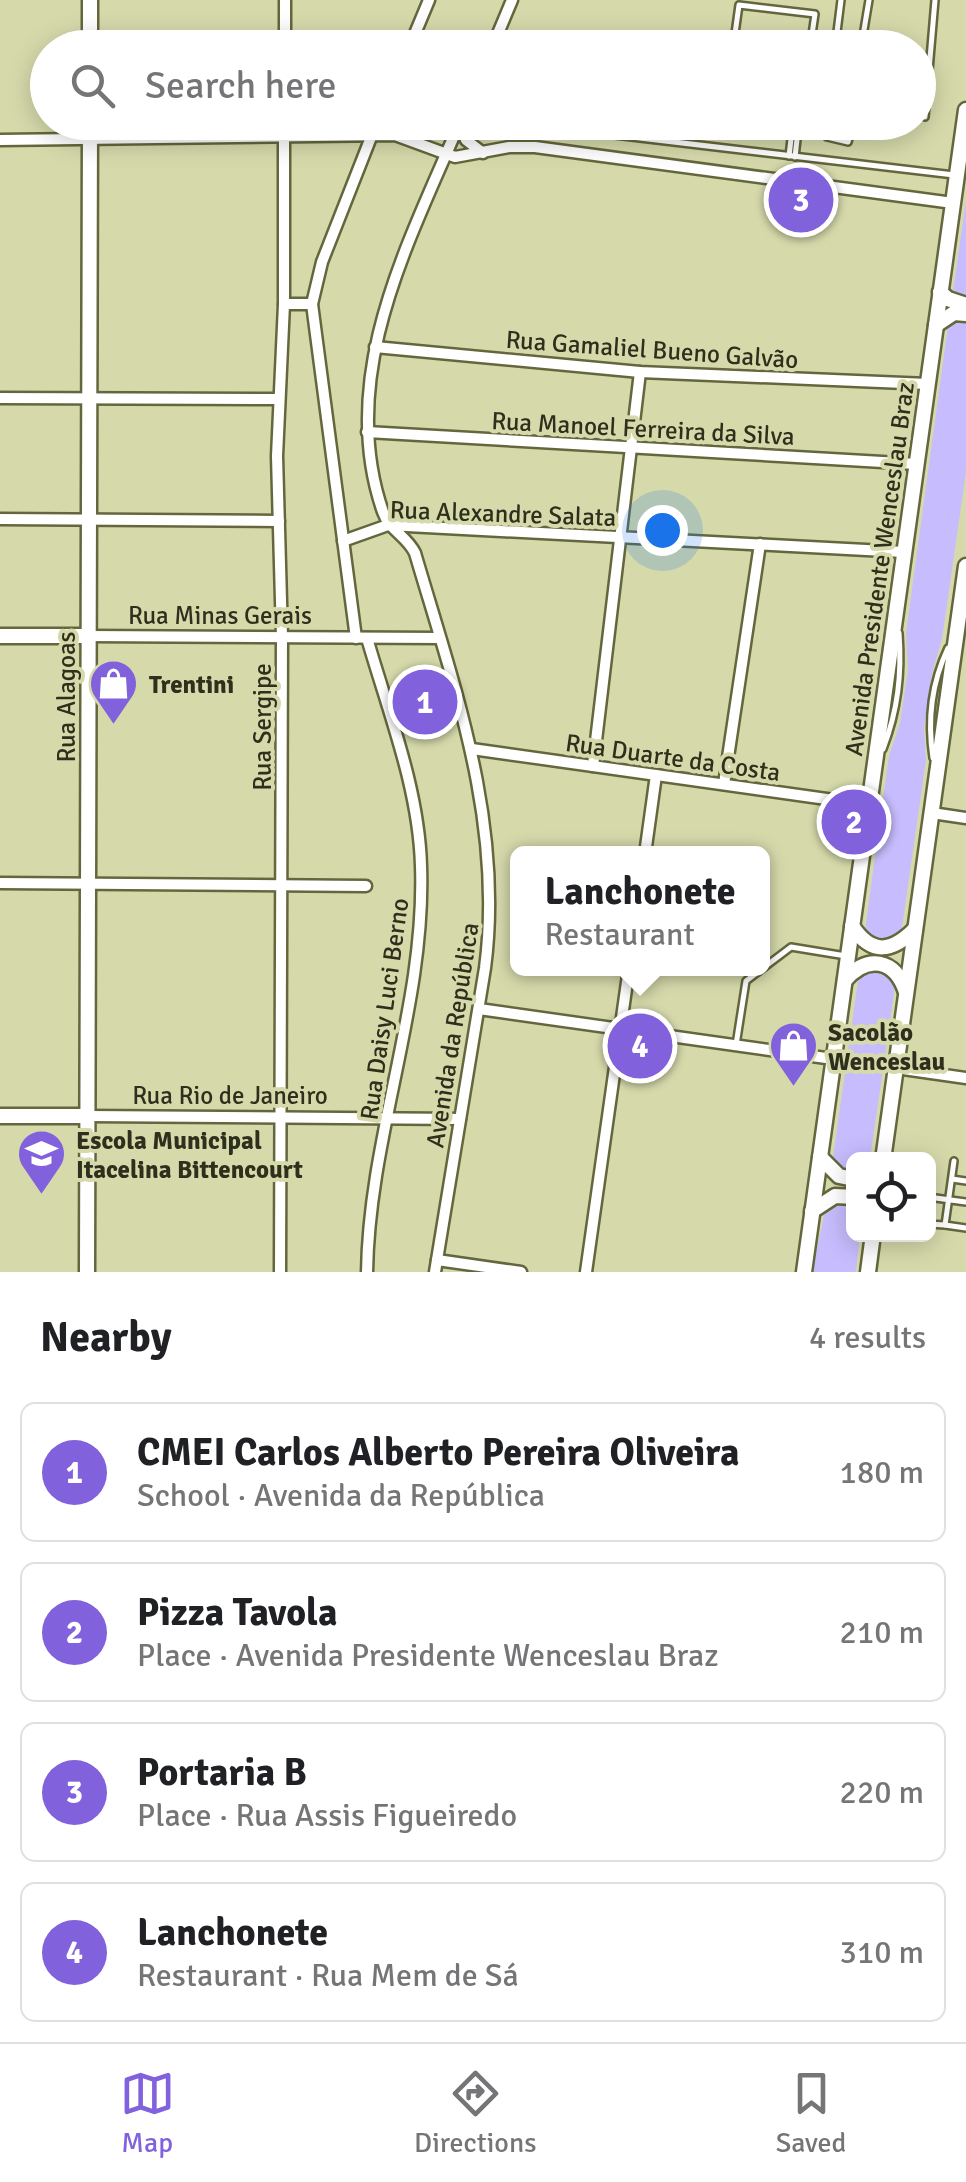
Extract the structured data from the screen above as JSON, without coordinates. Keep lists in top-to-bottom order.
{
  "streets": {
    "main road": [
      "Avenida Presidente Wenceslau Braz",
      "Rua Minas Gerais",
      "Rua Alagoas",
      "Rua Rio de Janeiro"
    ],
    "street": [
      "Rua Gamaliel Bueno Galvão",
      "Rua Manoel Ferreira da Silva",
      "Rua Alexandre Salata",
      "Rua Sergipe",
      "Rua Duarte da Costa",
      "Rua Daisy Luci Berno",
      "Avenida da República"
    ]
  },
  "crossings": [
    ["Rua Gamaliel Bueno Galvão", "Avenida Presidente Wenceslau Braz"],
    ["Rua Gamaliel Bueno Galvão", "Avenida da República"],
    ["Rua Manoel Ferreira da Silva", "Avenida Presidente Wenceslau Braz"],
    ["Rua Manoel Ferreira da Silva", "Avenida da República"],
    ["Rua Alexandre Salata", "Avenida Presidente Wenceslau Braz"],
    ["Rua Alexandre Salata", "Rua Daisy Luci Berno"],
    ["Rua Alexandre Salata", "Avenida da República"],
    ["Avenida Presidente Wenceslau Braz", "Rua Duarte da Costa"],
    ["Rua Minas Gerais", "Rua Alagoas"],
    ["Rua Minas Gerais", "Rua Sergipe"],
    ["Rua Minas Gerais", "Rua Daisy Luci Berno"],
    ["Rua Minas Gerais", "Avenida da República"],
    ["Rua Alagoas", "Rua Rio de Janeiro"],
    ["Rua Sergipe", "Rua Rio de Janeiro"],
    ["Rua Duarte da Costa", "Avenida da República"],
    ["Rua Daisy Luci Berno", "Rua Rio de Janeiro"],
    ["Avenida da República", "Rua Rio de Janeiro"]
  ],
  "places": {
    "shop": ["Trentini", "Sacolão Wenceslau"],
    "school or university": ["Escola Municipal Itacelina Bittencourt"]
  },
  "page": {
    "search": "Search here",
    "pins": [
      "3",
      "1",
      "2",
      "4"
    ],
    "popup": ["Lanchonete", "Restaurant"],
    "heading": ["Nearby", "4 results"],
    "list": [
      {
        "mark": "1",
        "name": "CMEI Carlos Alberto Pereira Oliveira",
        "note": "School · Avenida da República",
        "value": "180 m"
      },
      {
        "mark": "2",
        "name": "Pizza Tavola",
        "note": "Place · Avenida Presidente Wenceslau Braz",
        "value": "210 m"
      },
      {
        "mark": "3",
        "name": "Portaria B",
        "note": "Place · Rua Assis Figueiredo",
        "value": "220 m"
      },
      {
        "mark": "4",
        "name": "Lanchonete",
        "note": "Restaurant · Rua Mem de Sá",
        "value": "310 m"
      }
    ],
    "nav": ["Map", "Directions", "Saved"]
  }
}
